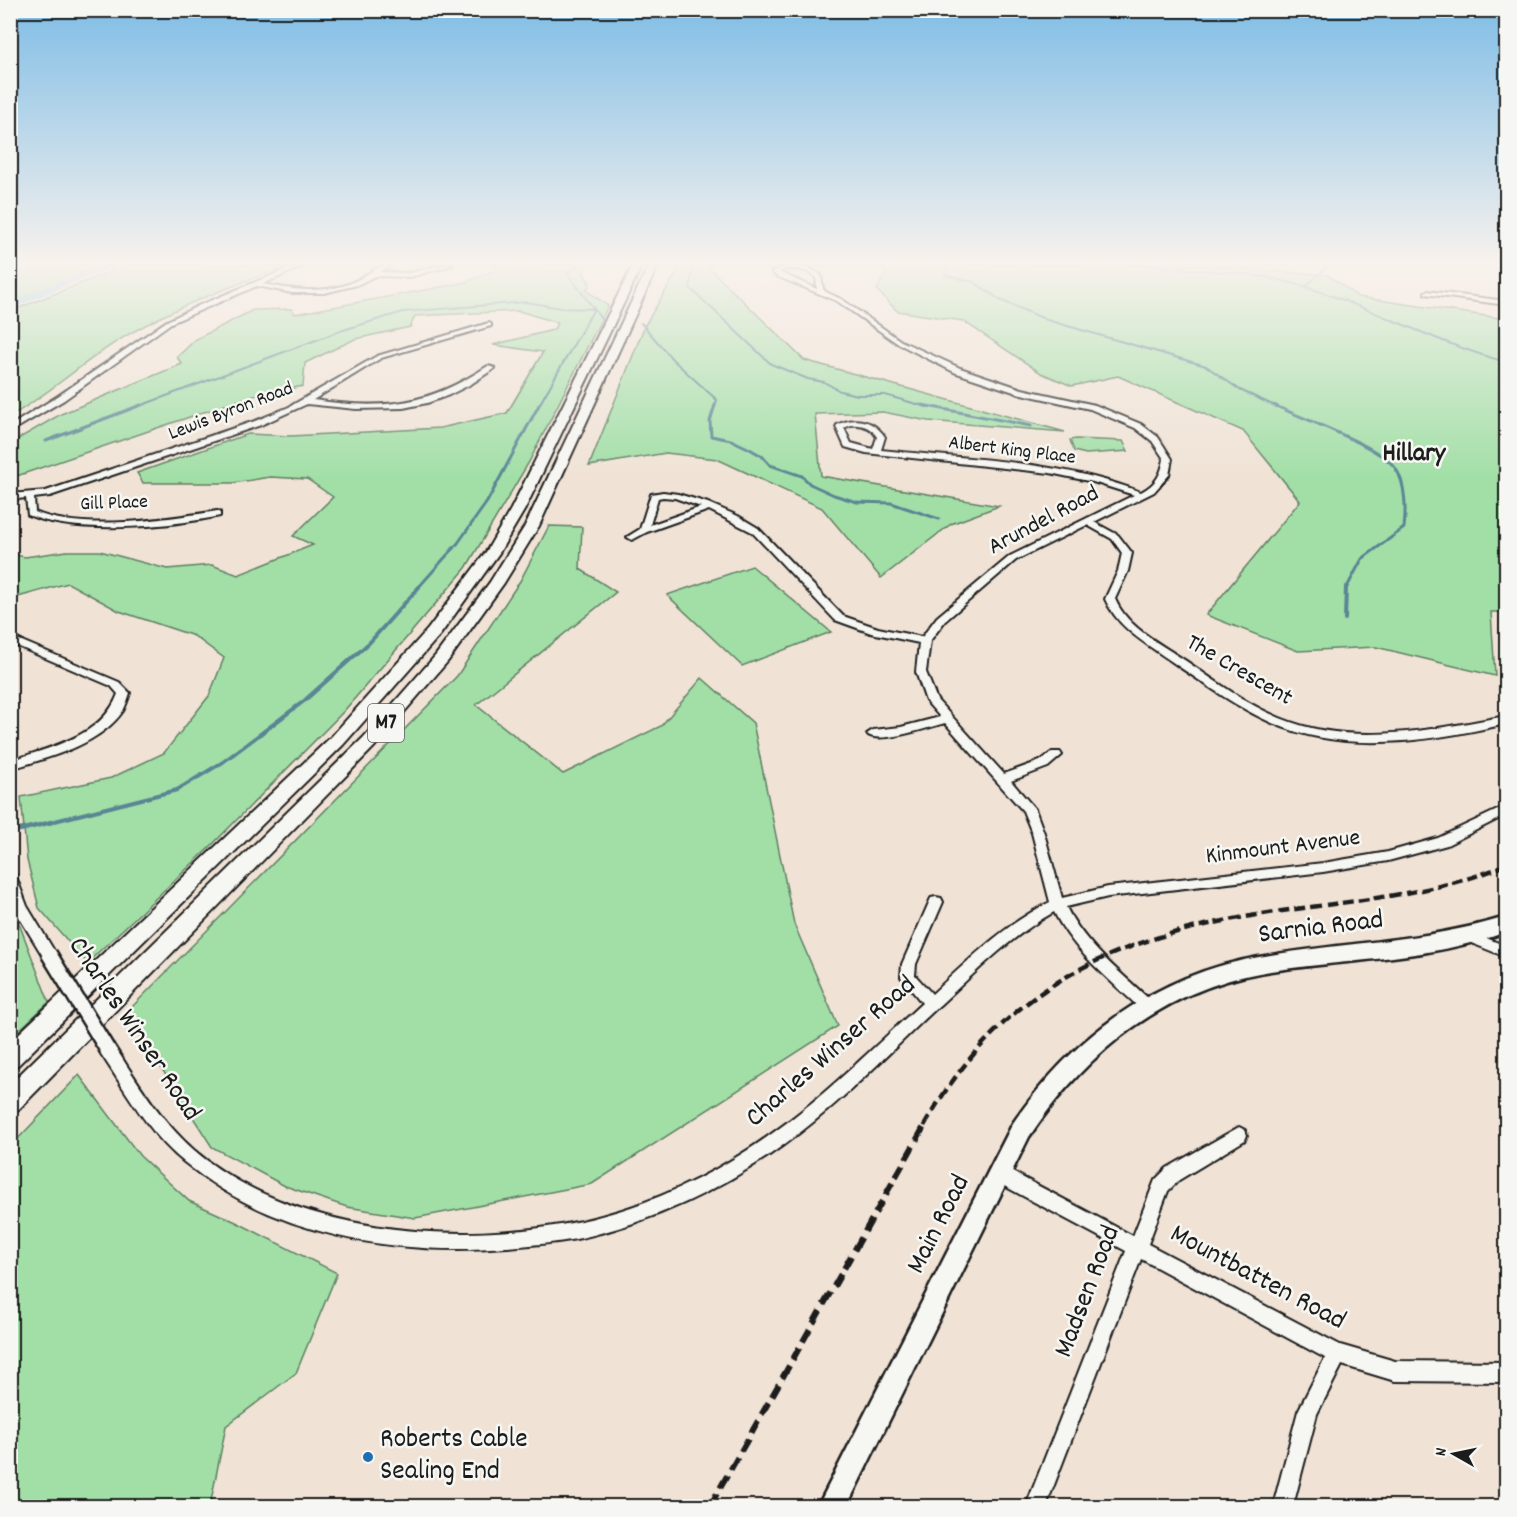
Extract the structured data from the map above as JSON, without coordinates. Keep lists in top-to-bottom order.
{
  "streets": {
    "highway": ["M7"],
    "main road": ["Sarnia Road", "Main Road"],
    "street": [
      "Lewis Byron Road",
      "Albert King Place",
      "Gill Place",
      "Arundel Road",
      "The Crescent",
      "Kinmount Avenue",
      "Charles Winser Road",
      "Mountbatten Road",
      "Madsen Road"
    ]
  },
  "crossings": [
    ["Lewis Byron Road", "Gill Place"],
    ["Albert King Place", "Arundel Road"],
    ["Arundel Road", "The Crescent"],
    ["Arundel Road", "Kinmount Avenue"],
    ["Arundel Road", "Sarnia Road"],
    ["Arundel Road", "Charles Winser Road"],
    ["Arundel Road", "Main Road"],
    ["Kinmount Avenue", "Charles Winser Road"],
    ["Sarnia Road", "Main Road"],
    ["Main Road", "Mountbatten Road"],
    ["Mountbatten Road", "Madsen Road"]
  ],
  "districts": ["Hillary"],
  "places": ["Roberts Cable Sealing End"],
  "north": "left"
}
